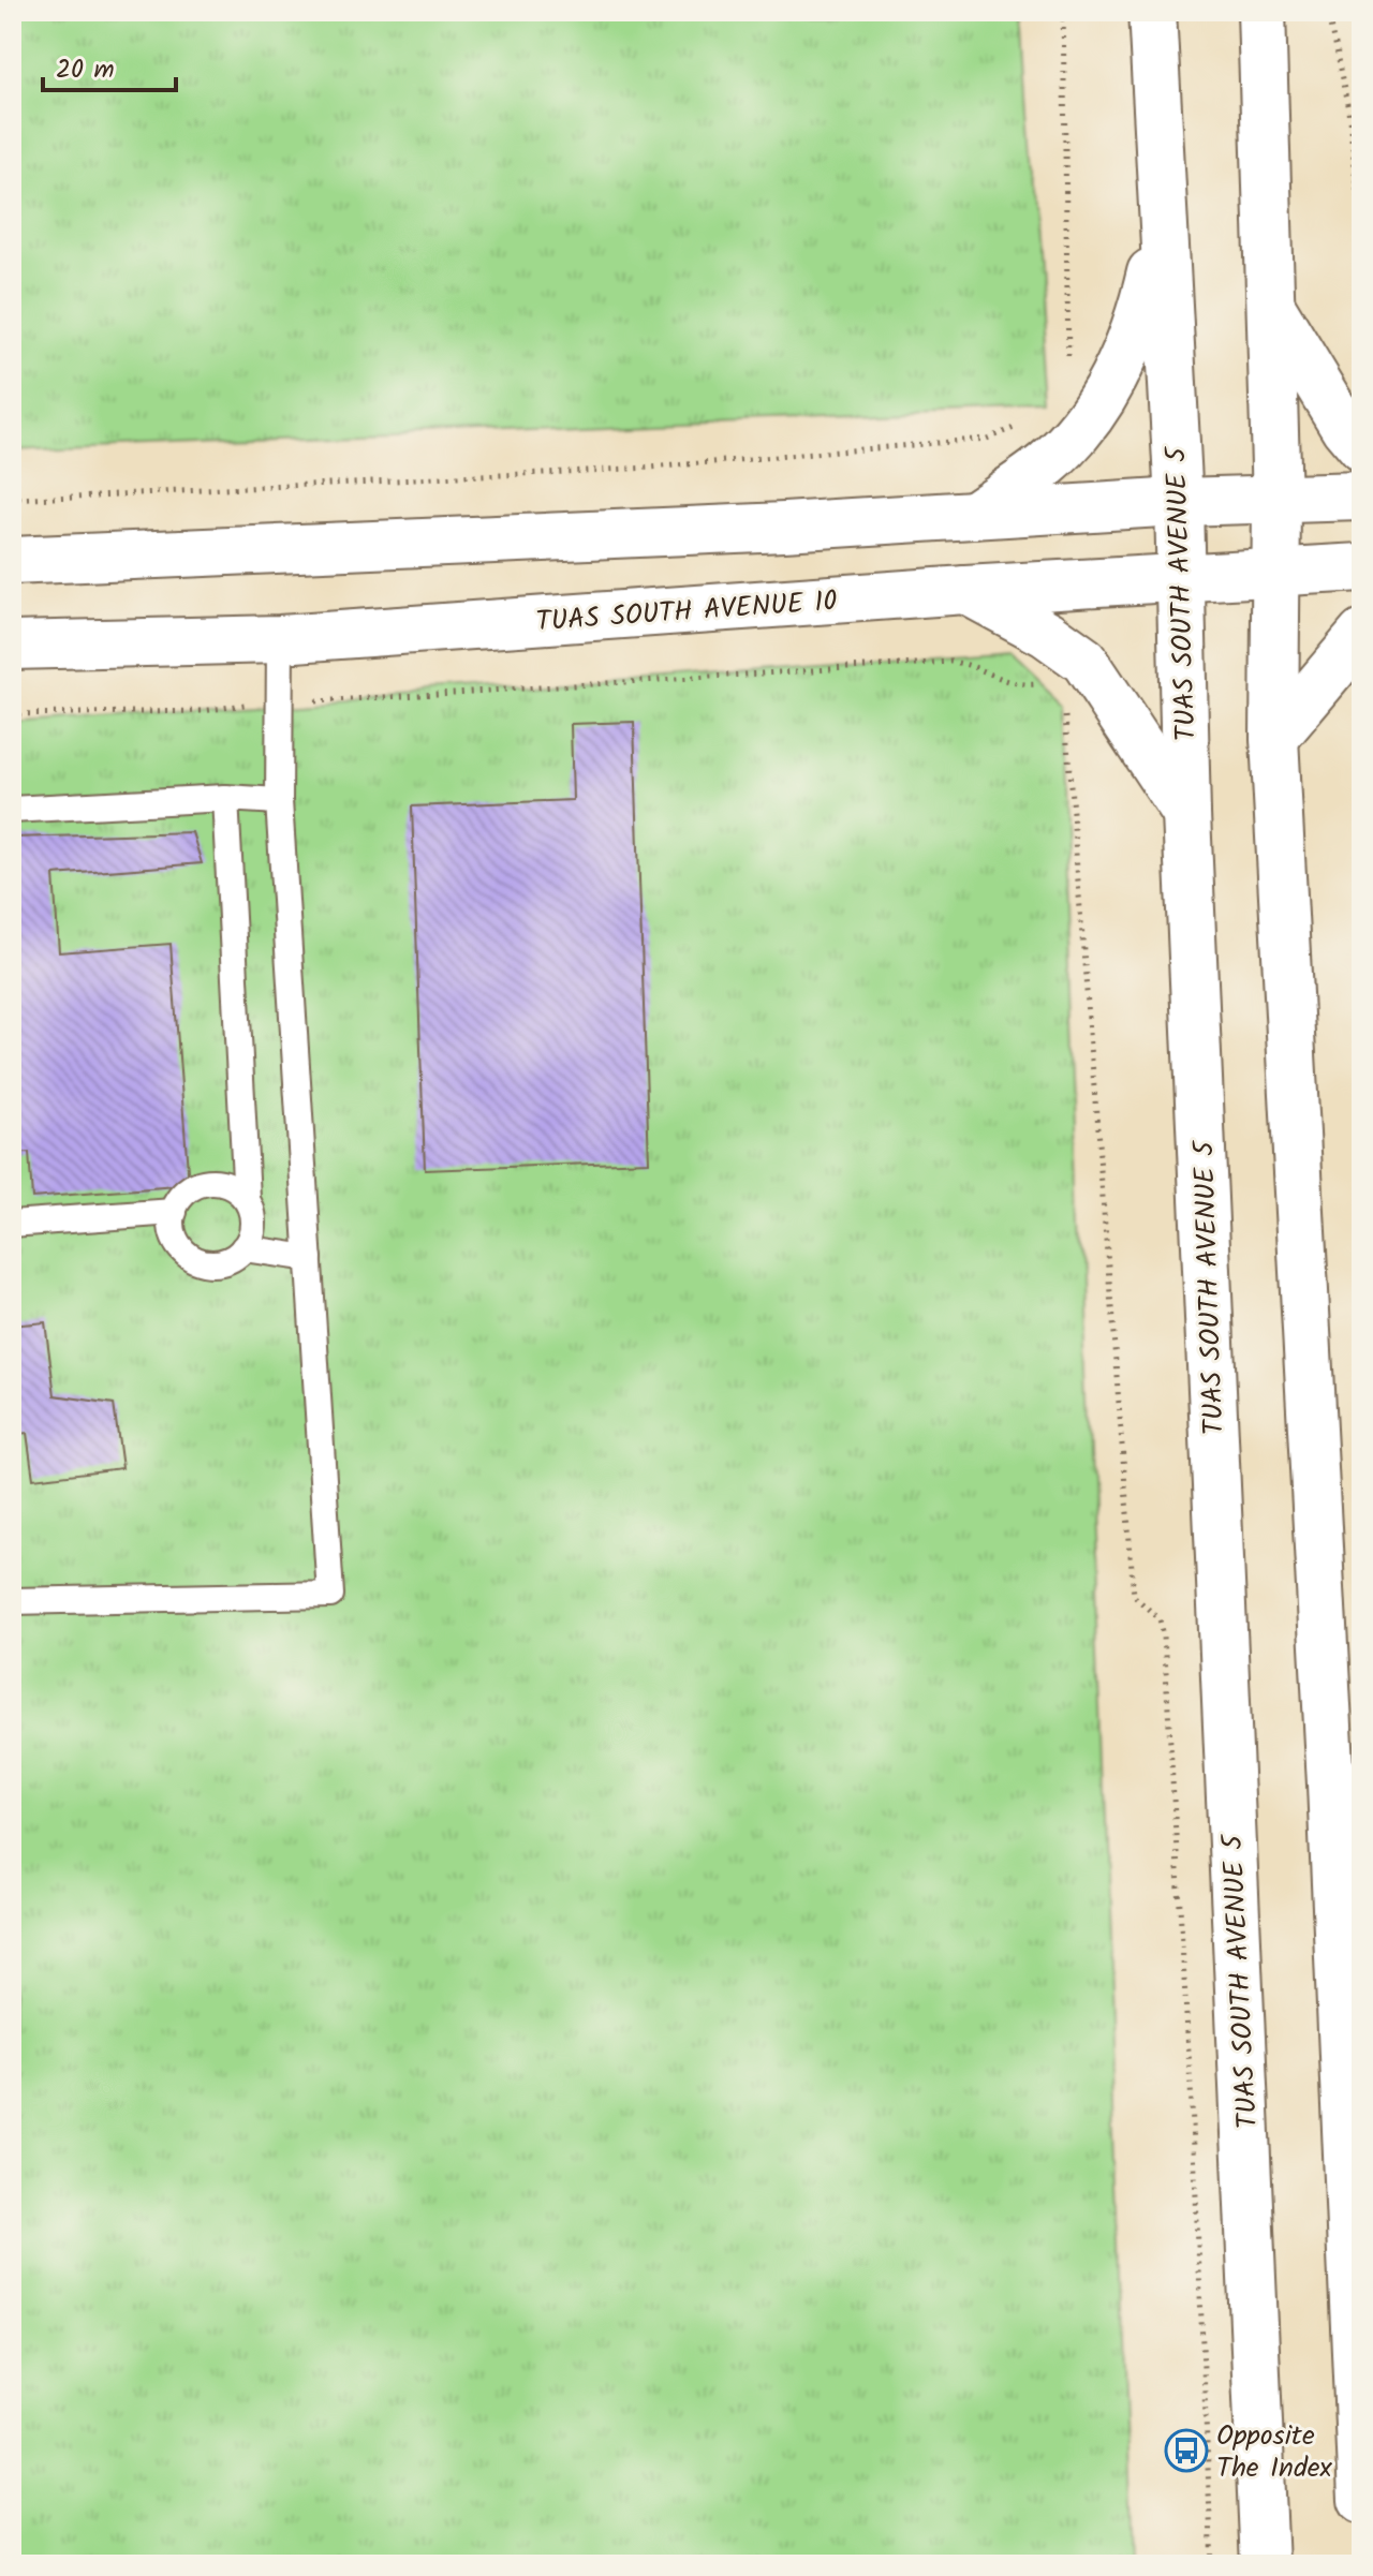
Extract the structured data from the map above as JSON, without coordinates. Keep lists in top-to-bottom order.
{
  "streets": {
    "main road": ["TUAS SOUTH AVENUE 5", "TUAS SOUTH AVENUE 10"]
  },
  "crossings": [
    ["TUAS SOUTH AVENUE 5", "TUAS SOUTH AVENUE 10"]
  ],
  "places": {
    "bus stop": ["Opposite The Index"]
  },
  "scale_bar": "20 m"
}
